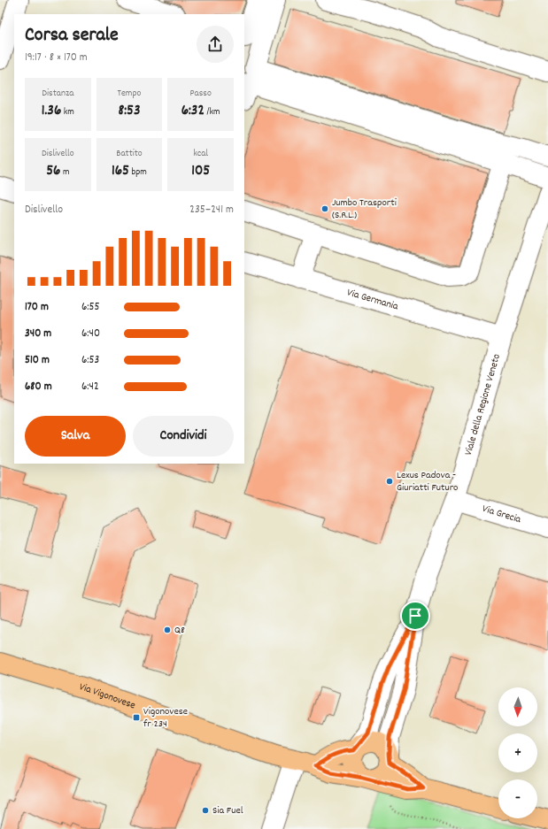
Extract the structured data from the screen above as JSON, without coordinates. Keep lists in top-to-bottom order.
{
  "streets": {
    "main road": ["Via Vigonovese"],
    "street": ["Via Germania", "Viale della Regione Veneto", "Via Grecia"]
  },
  "crossings": [
    ["Via Germania", "Viale della Regione Veneto"],
    ["Viale della Regione Veneto", "Via Grecia"],
    ["Viale della Regione Veneto", "Via Vigonovese"]
  ],
  "places": {
    "other": [
      "Jumbo Trasporti (S.R.L.)",
      "Lexus Padova - Giuriatti Futuro",
      "Q8",
      "Sia Fuel"
    ],
    "transit": ["Vigonovese fr 234"]
  },
  "north": "bottom",
  "page": {
    "heading": ["Corsa serale", "19:17 · 8 × 170 m"],
    "stats": [
      ["Distanza", "1.36 km"],
      ["Tempo", "8:53"],
      ["Passo", "6:32 /km"],
      ["Dislivello", "56 m"],
      ["Battito", "165 bpm"],
      ["kcal", "105"]
    ],
    "chart": ["Dislivello", "235–241 m"],
    "list": [
      {
        "name": "170 m",
        "note": "6:55"
      },
      {
        "name": "340 m",
        "note": "6:40"
      },
      {
        "name": "510 m",
        "note": "6:53"
      },
      {
        "name": "680 m",
        "note": "6:42"
      }
    ],
    "buttons": ["Salva", "Condividi"],
    "map_buttons": ["+", "−"]
  }
}
